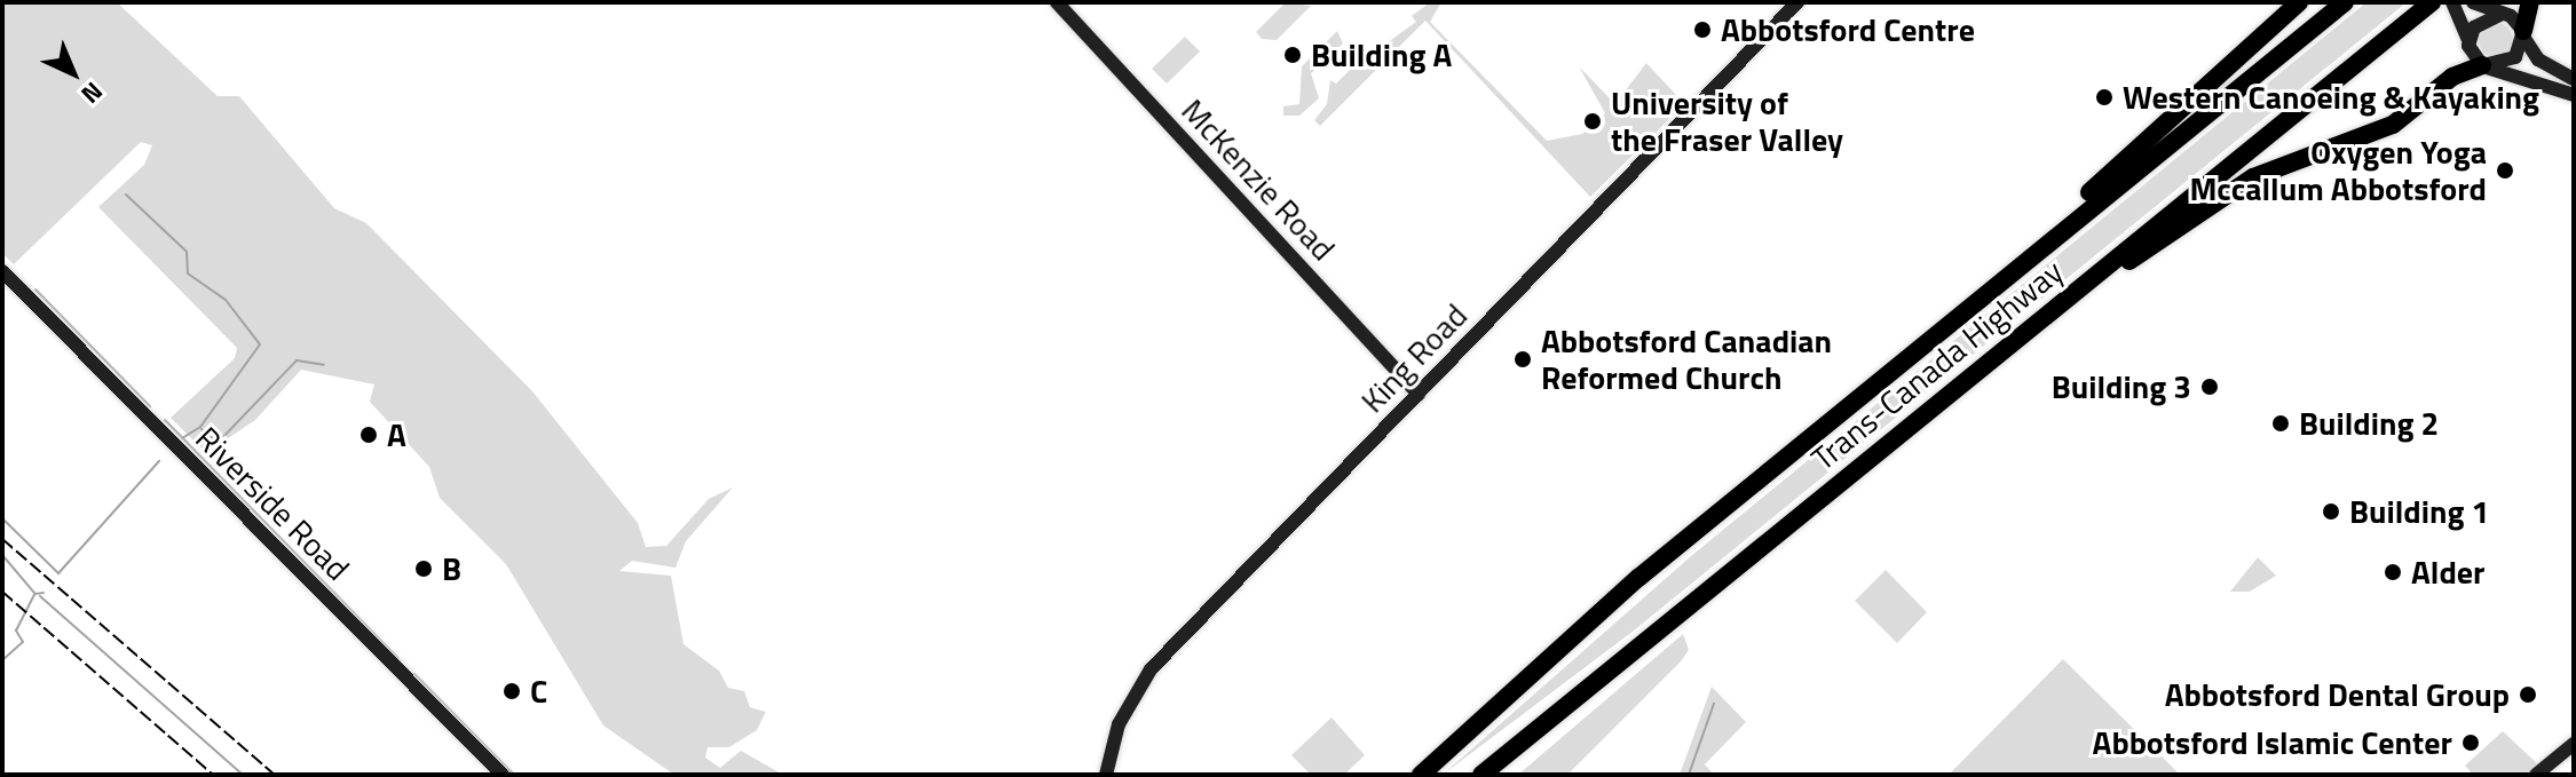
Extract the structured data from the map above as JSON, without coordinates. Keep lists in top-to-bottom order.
{
  "streets": {
    "highway": ["Trans-Canada Highway"],
    "street": ["McKenzie Road", "King Road", "Riverside Road"]
  },
  "crossings": [
    ["McKenzie Road", "King Road"]
  ],
  "places": [
    "Abbotsford Centre",
    "Building A",
    "Western Canoeing & Kayaking",
    "University of the Fraser Valley",
    "Oxygen Yoga Mccallum Abbotsford",
    "Abbotsford Canadian Reformed Church",
    "Building 3",
    "Building 2",
    "A",
    "Building 1",
    "B",
    "Alder",
    "C",
    "Abbotsford Dental Group",
    "Abbotsford Islamic Center"
  ],
  "north": "bottom right"
}
